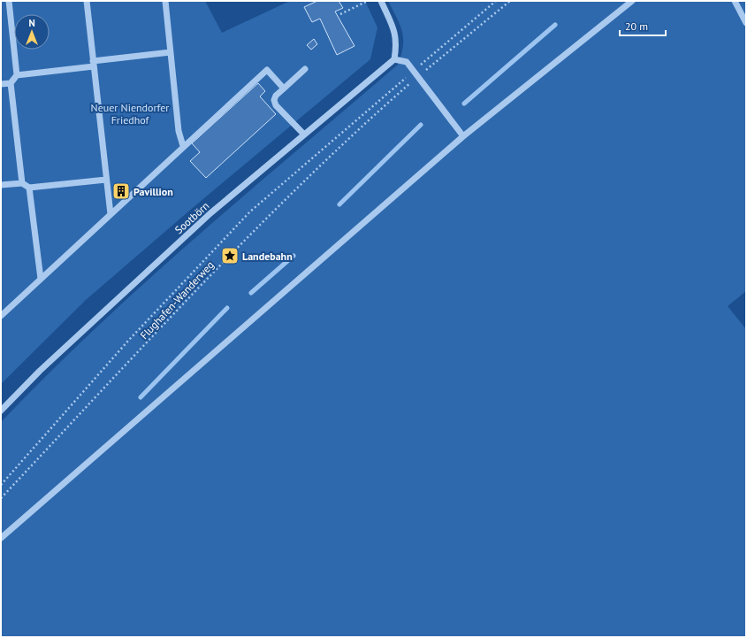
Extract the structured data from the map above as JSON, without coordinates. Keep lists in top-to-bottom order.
{
  "streets": {
    "street": ["Sootbörn"],
    "path": ["Flughafen-Wanderweg"]
  },
  "parks": ["Neuer Niendorfer Friedhof"],
  "places": {
    "building": ["Pavillion"],
    "place": ["Landebahn"]
  },
  "scale_bar": "20 m",
  "north": "top"
}
